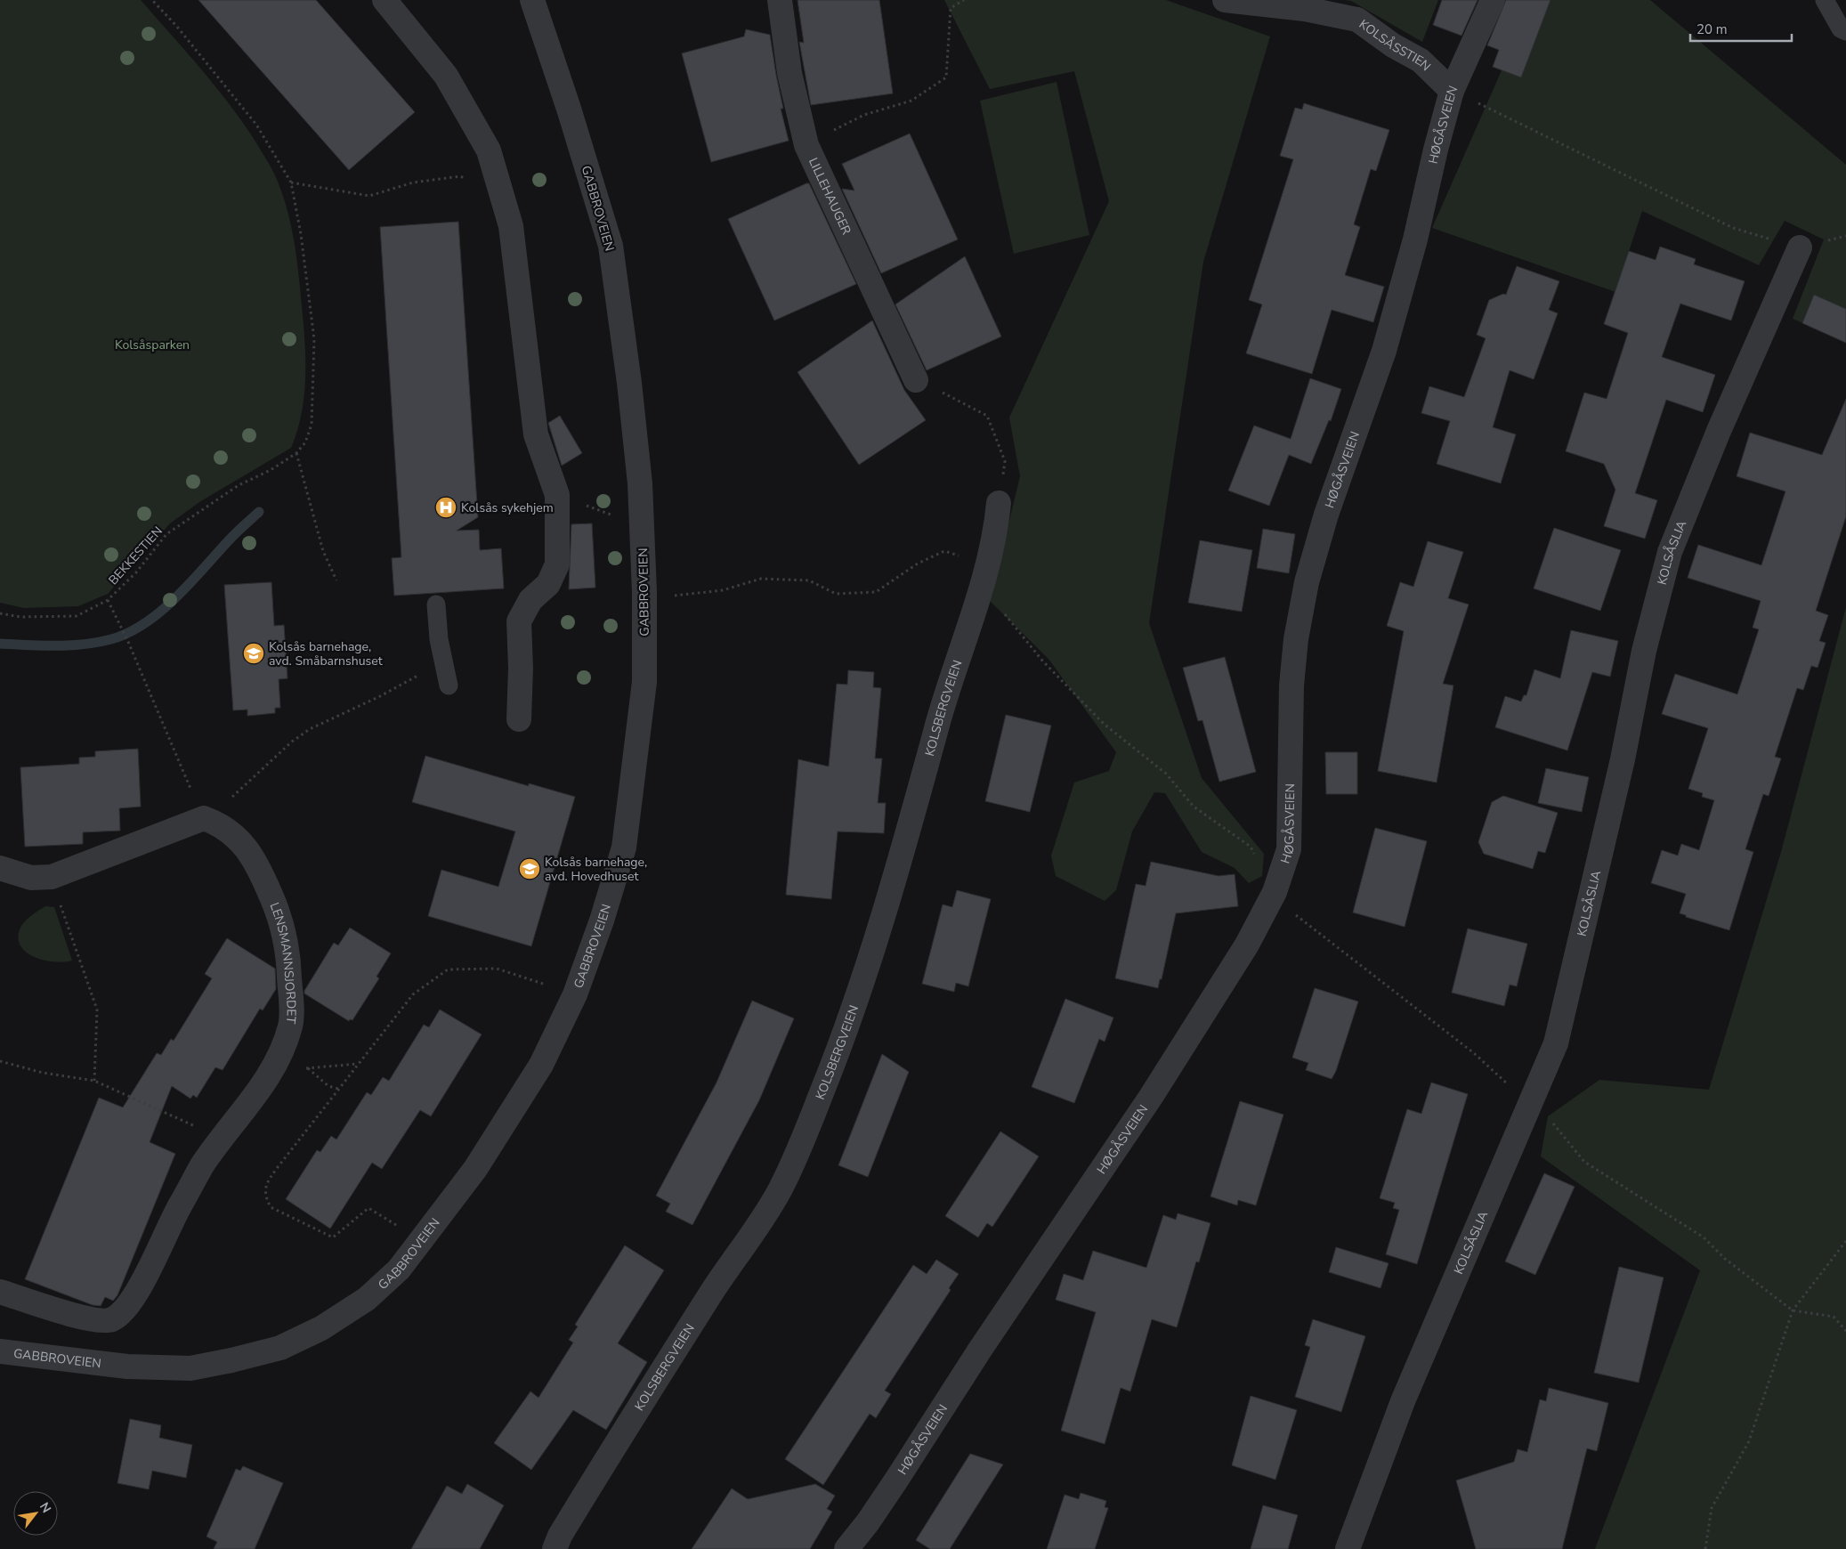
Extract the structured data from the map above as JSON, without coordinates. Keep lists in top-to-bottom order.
{
  "streets": {
    "street": [
      "KOLSÅSSTIEN",
      "HØGÅSVEIEN",
      "LILLEHAUGER",
      "GABBROVEIEN",
      "KOLSÅSLIA",
      "KOLSBERGVEIEN",
      "LENSMANNSJORDET"
    ],
    "path": ["BEKKESTIEN"]
  },
  "crossings": [
    ["KOLSÅSSTIEN", "HØGÅSVEIEN"]
  ],
  "parks": ["Kolsåsparken"],
  "places": {
    "hospital": ["Kolsås sykehjem"],
    "school or university": ["Kolsås barnehage, avd. Småbarnshuset", "Kolsås barnehage, avd. Hovedhuset"]
  },
  "scale_bar": "20 m",
  "north": "top right"
}
